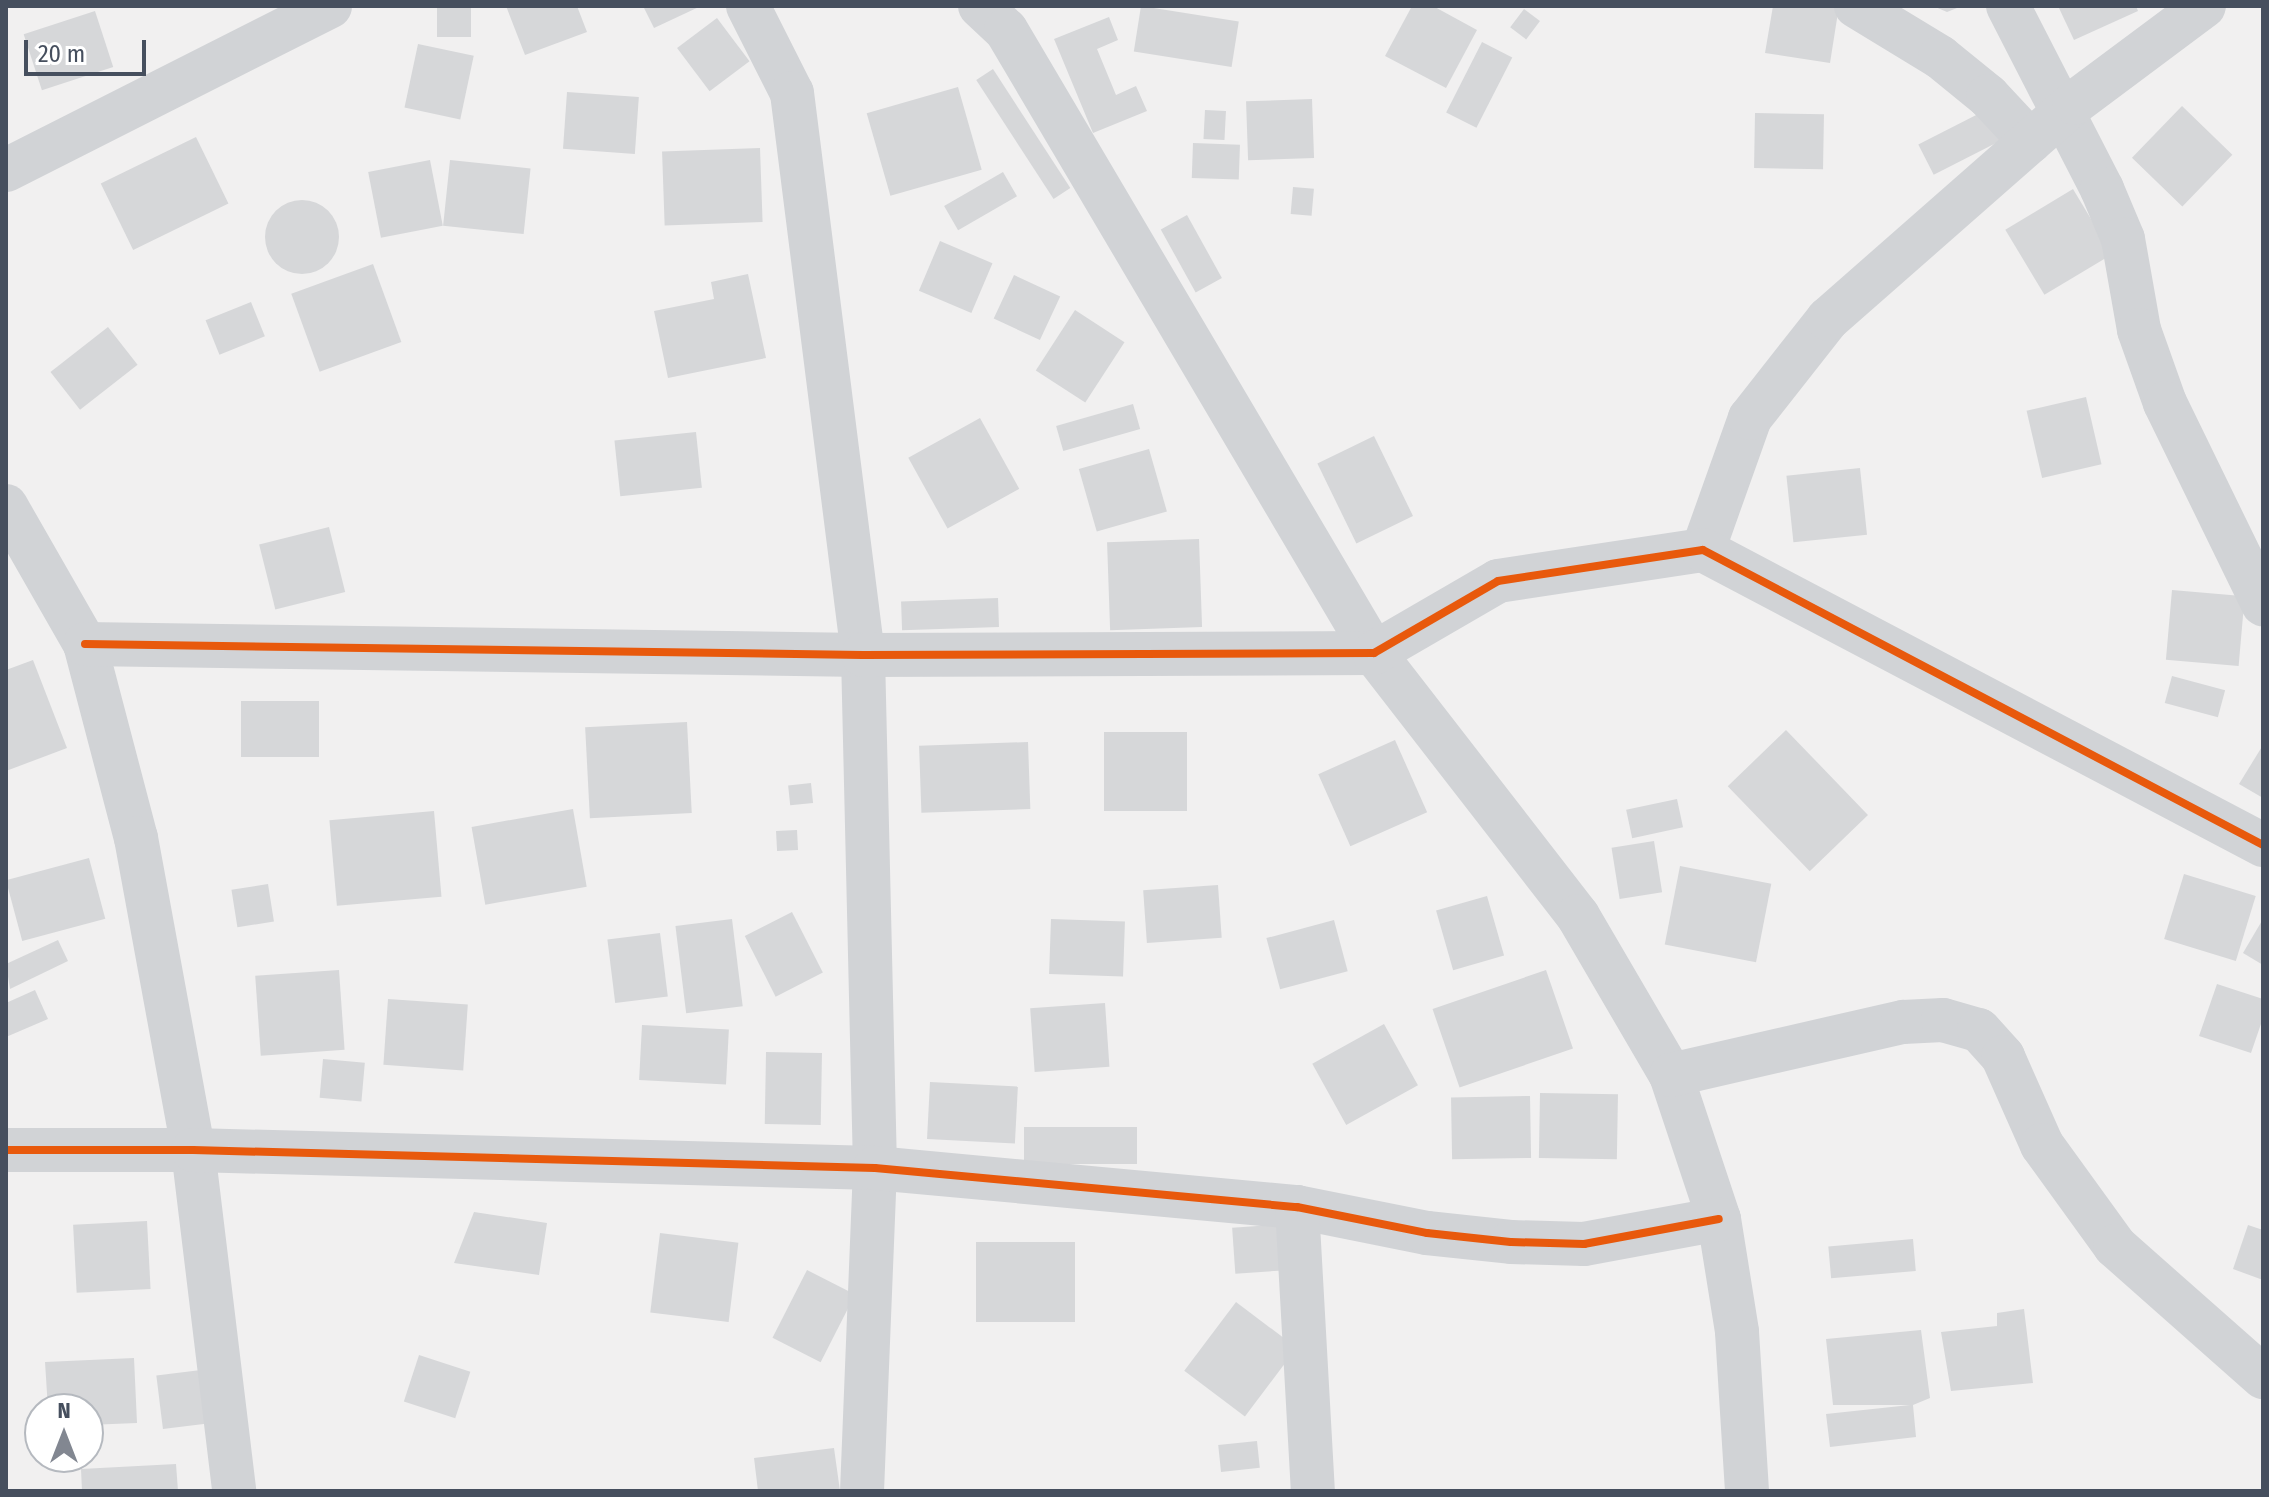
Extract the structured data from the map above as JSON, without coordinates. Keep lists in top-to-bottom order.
{
  "scale_bar": "20 m",
  "north": "top"
}
